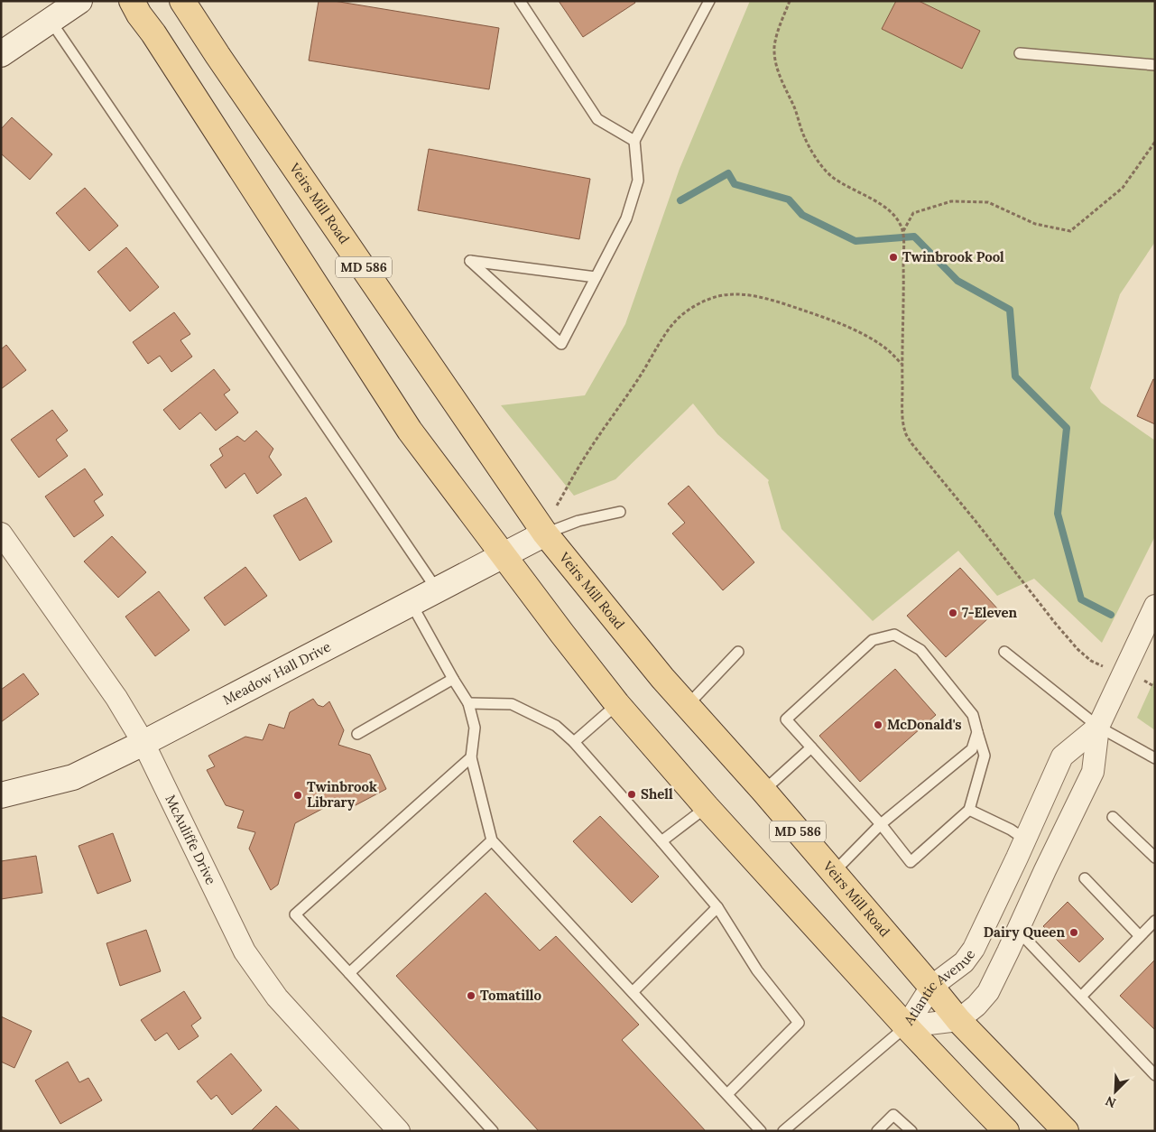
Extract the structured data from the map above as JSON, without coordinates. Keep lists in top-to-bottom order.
{
  "streets": {
    "main road": ["Veirs Mill Road", "MD 586"],
    "street": ["Meadow Hall Drive", "McAuliffe Drive", "Atlantic Avenue"]
  },
  "crossings": [
    ["Veirs Mill Road", "Meadow Hall Drive"],
    ["Veirs Mill Road", "Atlantic Avenue"],
    ["Meadow Hall Drive", "McAuliffe Drive"]
  ],
  "places": [
    "Twinbrook Pool",
    "7-Eleven",
    "McDonald's",
    "Shell",
    "Twinbrook Library",
    "Dairy Queen",
    "Tomatillo"
  ],
  "north": "bottom left"
}
